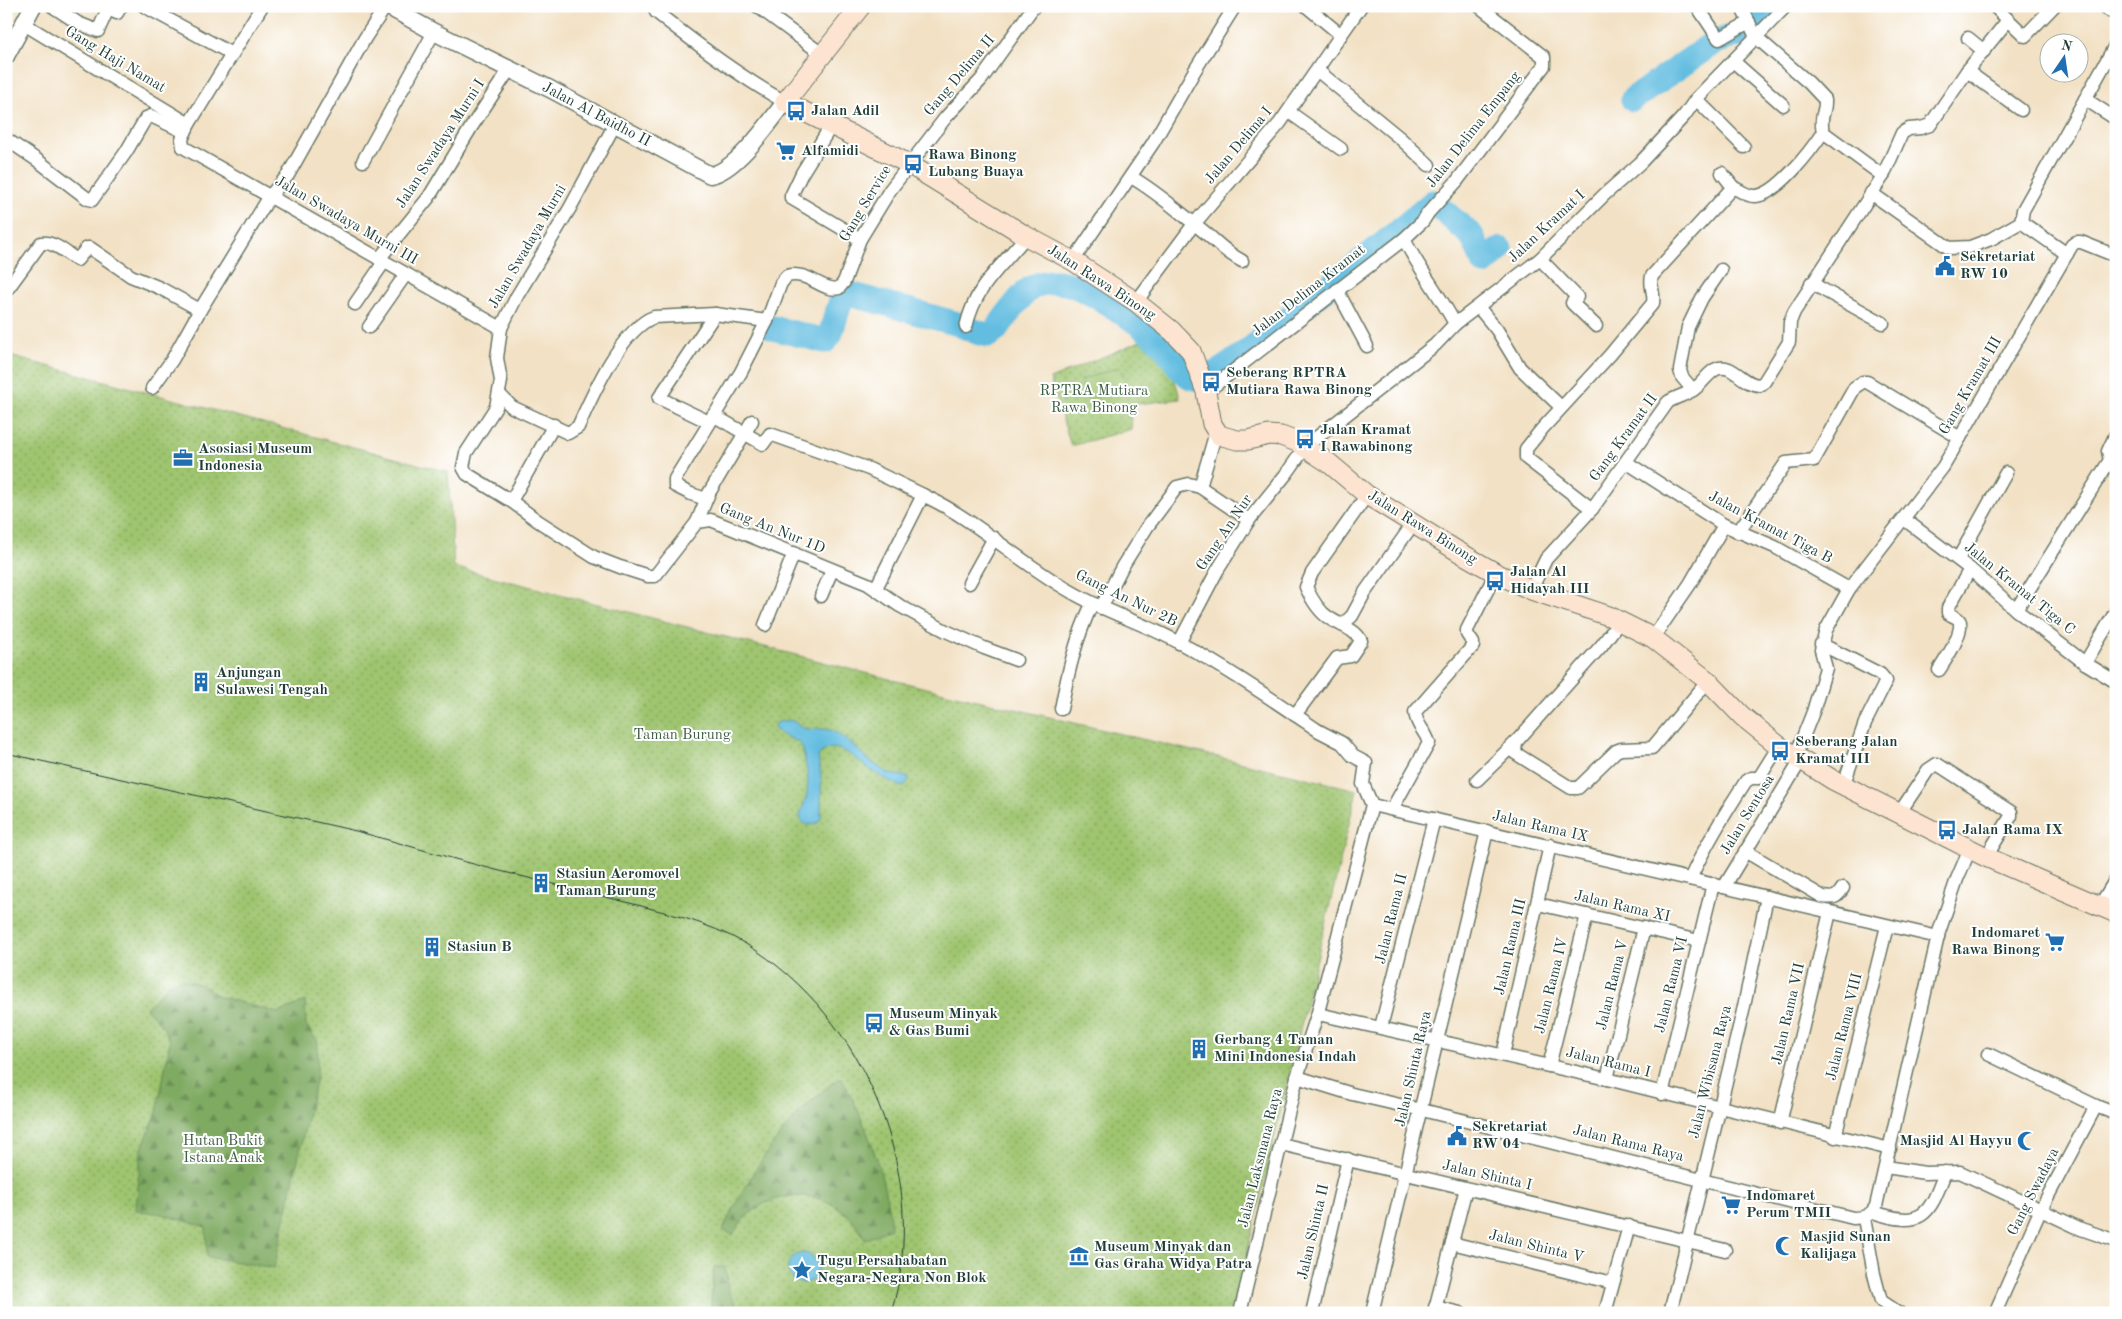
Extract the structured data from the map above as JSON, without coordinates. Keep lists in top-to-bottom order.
{
  "streets": {
    "main road": ["Jalan Rawa Binong"],
    "street": [
      "Gang Haji Namat",
      "Gang Delima II",
      "Jalan Al Baidho II",
      "Jalan Delima Empang",
      "Jalan Swadaya Murni I",
      "Jalan Delima I",
      "Gang Service",
      "Jalan Swadaya Murni III",
      "Jalan Kramat I",
      "Jalan Swadaya Murni",
      "Jalan Delima Kramat",
      "Gang Kramat III",
      "Gang Kramat II",
      "Jalan Kramat Tiga B",
      "Gang An Nur 1D",
      "Gang An Nur",
      "Jalan Kramat Tiga C",
      "Gang An Nur 2B",
      "Jalan Sentosa",
      "Jalan Rama IX",
      "Jalan Rama XI",
      "Jalan Rama II",
      "Jalan Rama III",
      "Jalan Rama V",
      "Jalan Rama VI",
      "Jalan Rama IV",
      "Jalan Rama VII",
      "Jalan Rama VIII",
      "Jalan Rama I",
      "Jalan Shinta Raya",
      "Jalan Wibisana Raya",
      "Jalan Rama Raya",
      "Jalan Laksmana Raya",
      "Jalan Shinta I",
      "Gang Swadaya",
      "Jalan Shinta II",
      "Jalan Shinta V"
    ]
  },
  "crossings": [
    ["Gang Haji Namat", "Jalan Swadaya Murni III"],
    ["Gang Delima II", "Gang Service"],
    ["Gang Delima II", "Jalan Rawa Binong"],
    ["Jalan Al Baidho II", "Jalan Swadaya Murni I"],
    ["Jalan Al Baidho II", "Jalan Swadaya Murni"],
    ["Jalan Al Baidho II", "Jalan Rawa Binong"],
    ["Jalan Delima Empang", "Jalan Delima Kramat"],
    ["Jalan Swadaya Murni I", "Jalan Swadaya Murni III"],
    ["Jalan Delima I", "Jalan Rawa Binong"],
    ["Gang Service", "Jalan Rawa Binong"],
    ["Jalan Swadaya Murni III", "Jalan Swadaya Murni"],
    ["Jalan Kramat I", "Jalan Rawa Binong"],
    ["Jalan Kramat I", "Gang An Nur"],
    ["Jalan Swadaya Murni", "Gang An Nur 1D"],
    ["Jalan Rawa Binong", "Jalan Delima Kramat"],
    ["Jalan Rawa Binong", "Gang Kramat II"],
    ["Jalan Rawa Binong", "Gang An Nur"],
    ["Jalan Rawa Binong", "Jalan Sentosa"],
    ["Gang Kramat III", "Jalan Kramat Tiga B"],
    ["Gang Kramat III", "Jalan Kramat Tiga C"],
    ["Gang Kramat II", "Jalan Kramat Tiga B"],
    ["Gang An Nur", "Gang An Nur 2B"],
    ["Gang An Nur 2B", "Jalan Rama IX"],
    ["Gang An Nur 2B", "Jalan Laksmana Raya"],
    ["Jalan Sentosa", "Jalan Rama IX"],
    ["Jalan Sentosa", "Jalan Rama VI"],
    ["Jalan Rama IX", "Jalan Rama II"],
    ["Jalan Rama IX", "Jalan Rama III"],
    ["Jalan Rama IX", "Jalan Rama VI"],
    ["Jalan Rama IX", "Jalan Rama VII"],
    ["Jalan Rama IX", "Jalan Rama VIII"],
    ["Jalan Rama IX", "Jalan Shinta Raya"],
    ["Jalan Rama IX", "Jalan Wibisana Raya"],
    ["Jalan Rama IX", "Jalan Laksmana Raya"],
    ["Jalan Rama XI", "Jalan Rama III"],
    ["Jalan Rama XI", "Jalan Rama V"],
    ["Jalan Rama XI", "Jalan Rama VI"],
    ["Jalan Rama XI", "Jalan Rama IV"],
    ["Jalan Rama II", "Jalan Rama I"],
    ["Jalan Rama III", "Jalan Rama I"],
    ["Jalan Rama V", "Jalan Rama I"],
    ["Jalan Rama VI", "Jalan Rama I"],
    ["Jalan Rama IV", "Jalan Rama I"],
    ["Jalan Rama VII", "Jalan Rama I"],
    ["Jalan Rama VIII", "Jalan Rama I"],
    ["Jalan Rama I", "Jalan Shinta Raya"],
    ["Jalan Rama I", "Jalan Wibisana Raya"],
    ["Jalan Rama I", "Jalan Laksmana Raya"],
    ["Jalan Shinta Raya", "Jalan Rama Raya"],
    ["Jalan Shinta Raya", "Jalan Shinta I"],
    ["Jalan Wibisana Raya", "Jalan Rama Raya"],
    ["Jalan Wibisana Raya", "Jalan Shinta I"],
    ["Jalan Rama Raya", "Jalan Laksmana Raya"],
    ["Jalan Laksmana Raya", "Jalan Shinta I"],
    ["Jalan Shinta I", "Jalan Shinta II"]
  ],
  "parks": ["RPTRA Mutiara Rawa Binong", "Taman Burung", "Hutan Bukit Istana Anak"],
  "places": {
    "bus stop": [
      "Jalan Adil",
      "Rawa Binong Lubang Buaya",
      "Seberang RPTRA Mutiara Rawa Binong",
      "Jalan Kramat I Rawabinong",
      "Jalan Al Hidayah III",
      "Seberang Jalan Kramat III",
      "Jalan Rama IX",
      "Museum Minyak & Gas Bumi"
    ],
    "supermarket": ["Alfamidi", "Indomaret Rawa Binong", "Indomaret Perum TMII"],
    "public building": ["Sekretariat RW 10", "Sekretariat RW 04"],
    "office": ["Asosiasi Museum Indonesia"],
    "building": [
      "Anjungan Sulawesi Tengah",
      "Stasiun Aeromovel Taman Burung",
      "Stasiun B",
      "Gerbang 4 Taman Mini Indonesia Indah"
    ],
    "mosque": ["Masjid Al Hayyu", "Masjid Sunan Kalijaga"],
    "museum": ["Museum Minyak dan Gas Graha Widya Patra"],
    "place": ["Tugu Persahabatan Negara-Negara Non Blok"]
  },
  "north": "top"
}
